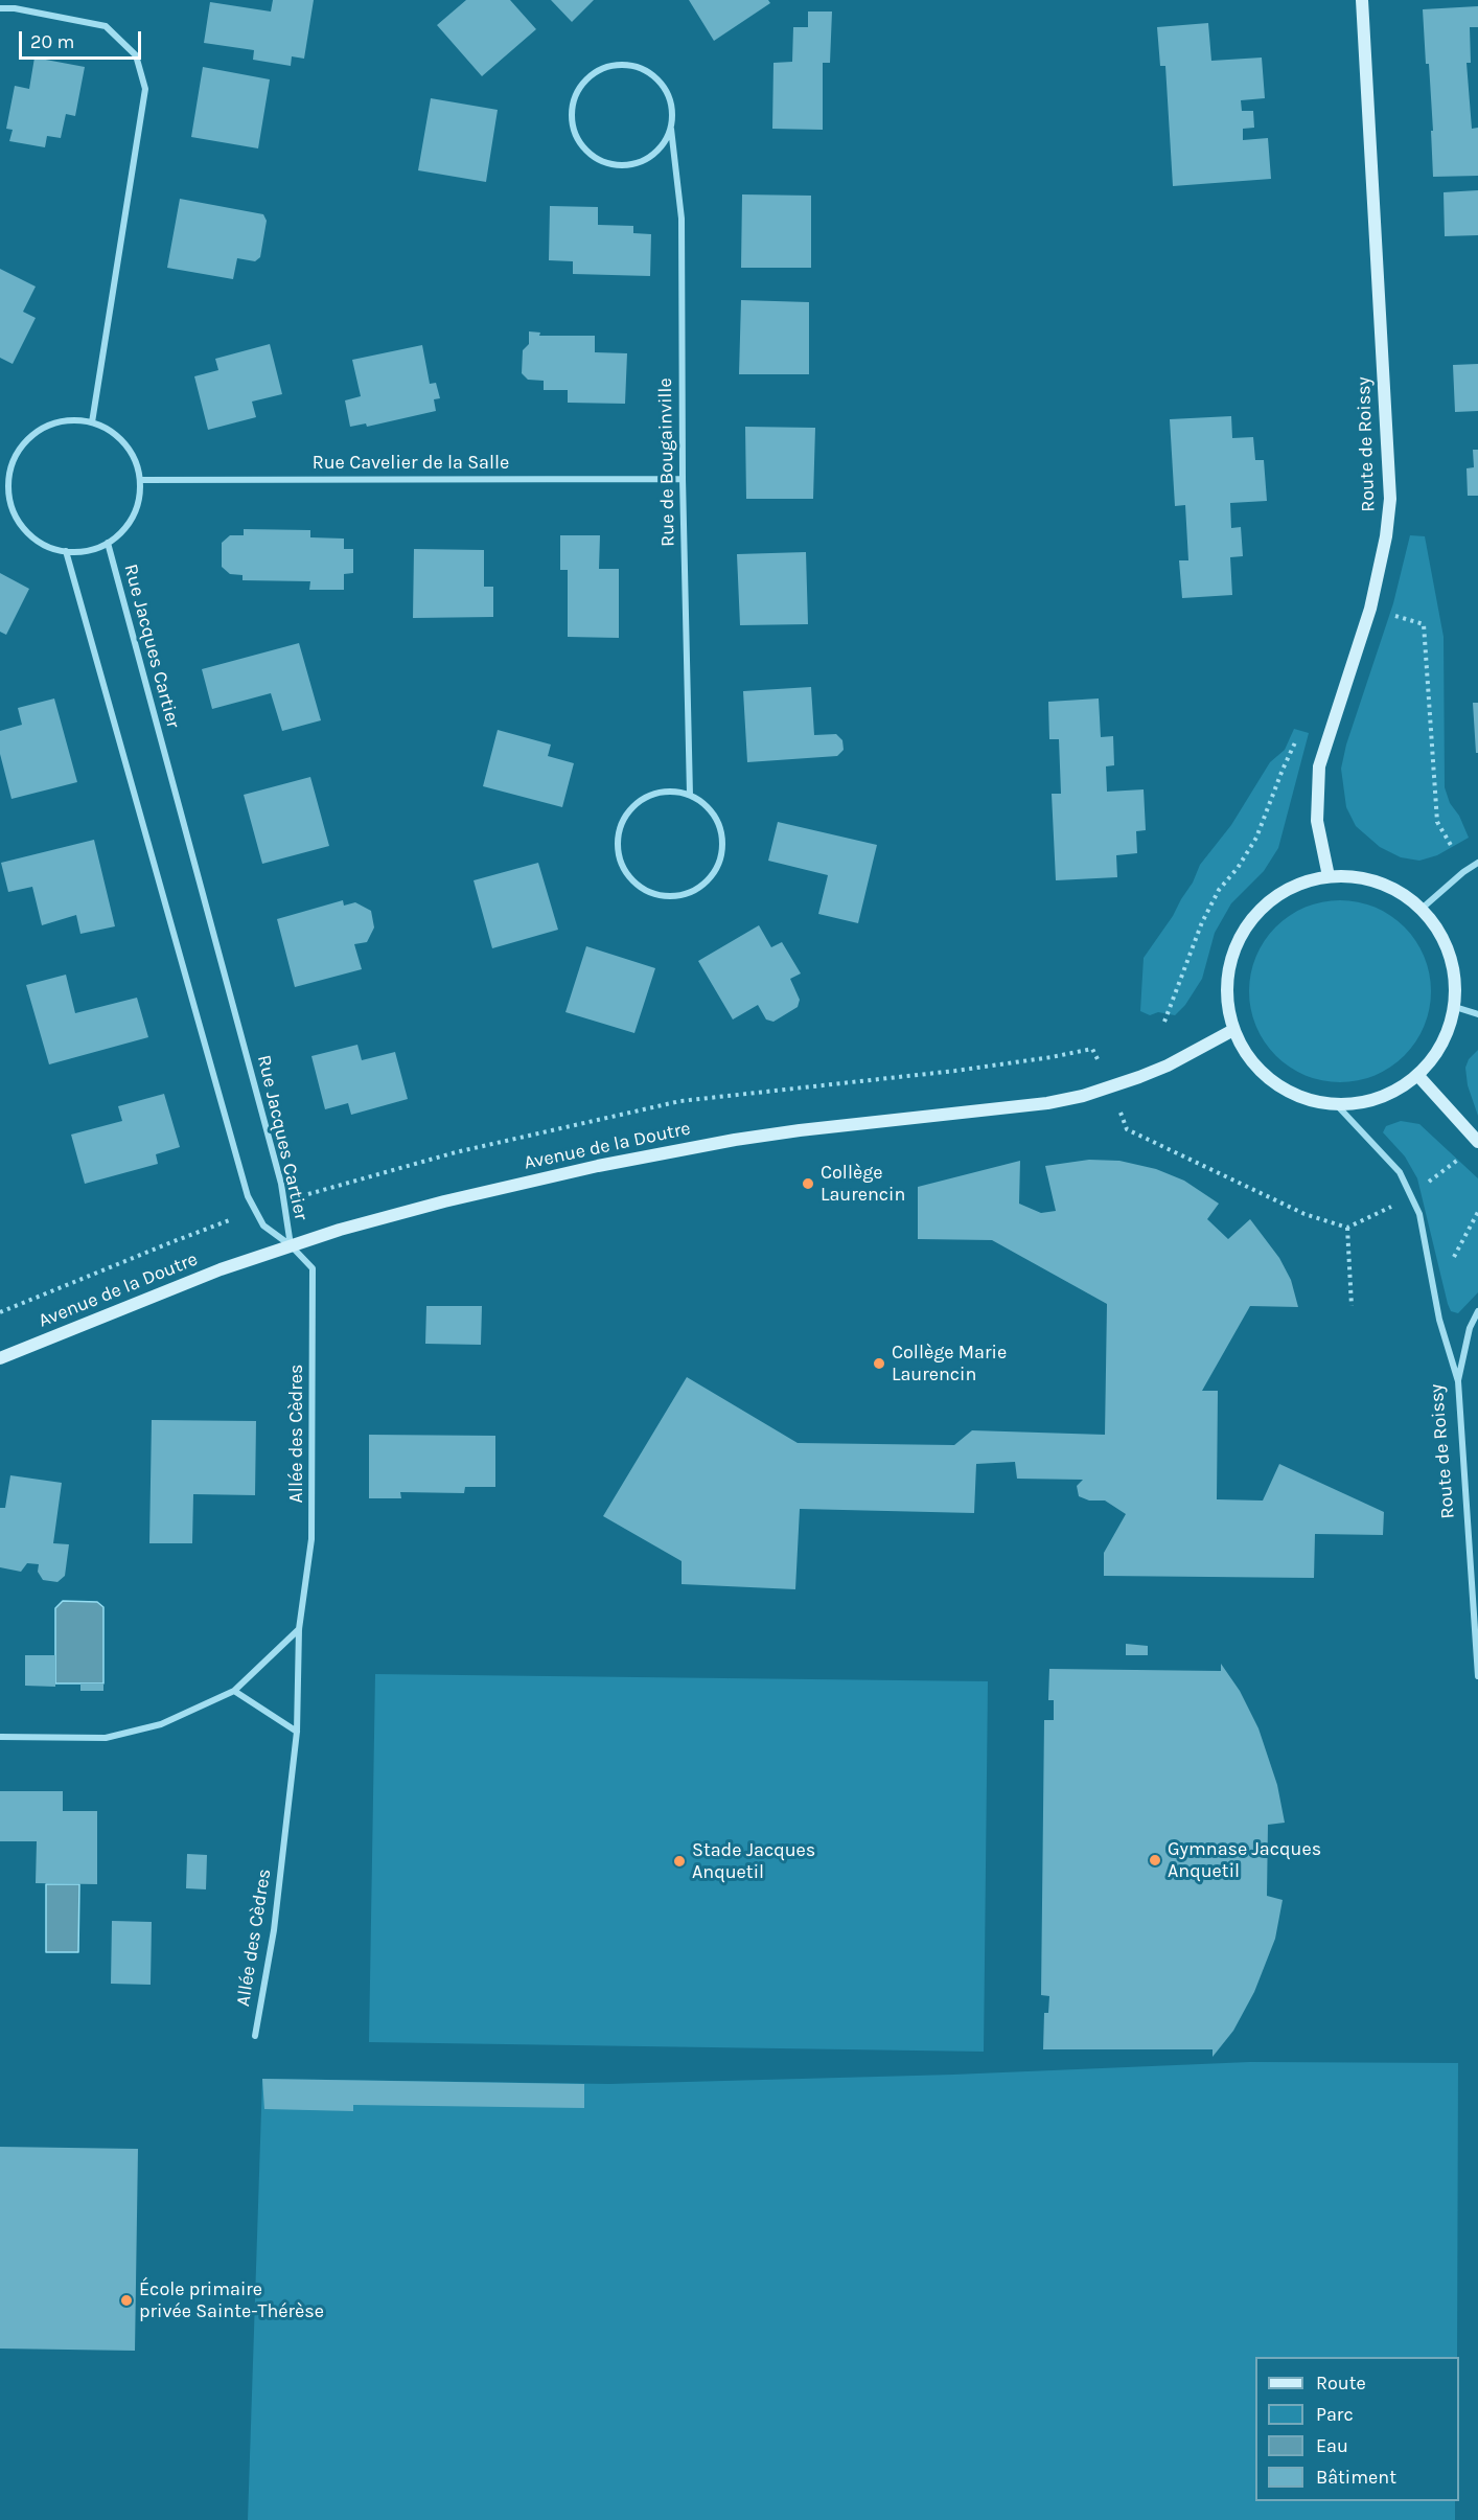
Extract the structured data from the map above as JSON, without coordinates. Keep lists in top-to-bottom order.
{
  "streets": {
    "main road": ["Route de Roissy", "Avenue de la Doutre"],
    "street": [
      "Rue de Bougainville",
      "Rue Cavelier de la Salle",
      "Rue Jacques Cartier",
      "Allée des Cèdres"
    ]
  },
  "crossings": [
    ["Rue de Bougainville", "Rue Cavelier de la Salle"],
    ["Rue Cavelier de la Salle", "Rue Jacques Cartier"],
    ["Rue Jacques Cartier", "Avenue de la Doutre"],
    ["Rue Jacques Cartier", "Allée des Cèdres"],
    ["Avenue de la Doutre", "Allée des Cèdres"]
  ],
  "places": [
    "Collège Laurencin",
    "Collège Marie Laurencin",
    "Gymnase Jacques Anquetil",
    "Stade Jacques Anquetil",
    "École primaire privée Sainte-Thérèse"
  ],
  "legend": [
    "Route",
    "Parc",
    "Eau",
    "Bâtiment"
  ],
  "scale_bar": "20 m"
}
